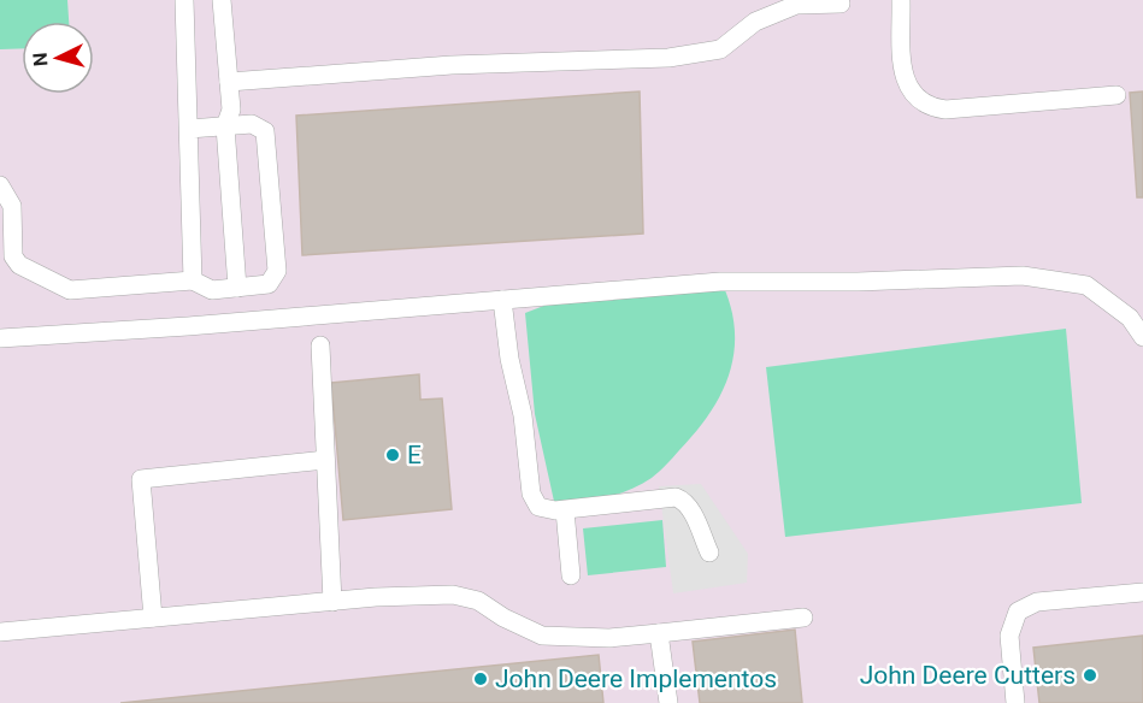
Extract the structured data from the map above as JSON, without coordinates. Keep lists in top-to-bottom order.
{
  "places": ["E", "John Deere Cutters", "John Deere Implementos"],
  "north": "left"
}
